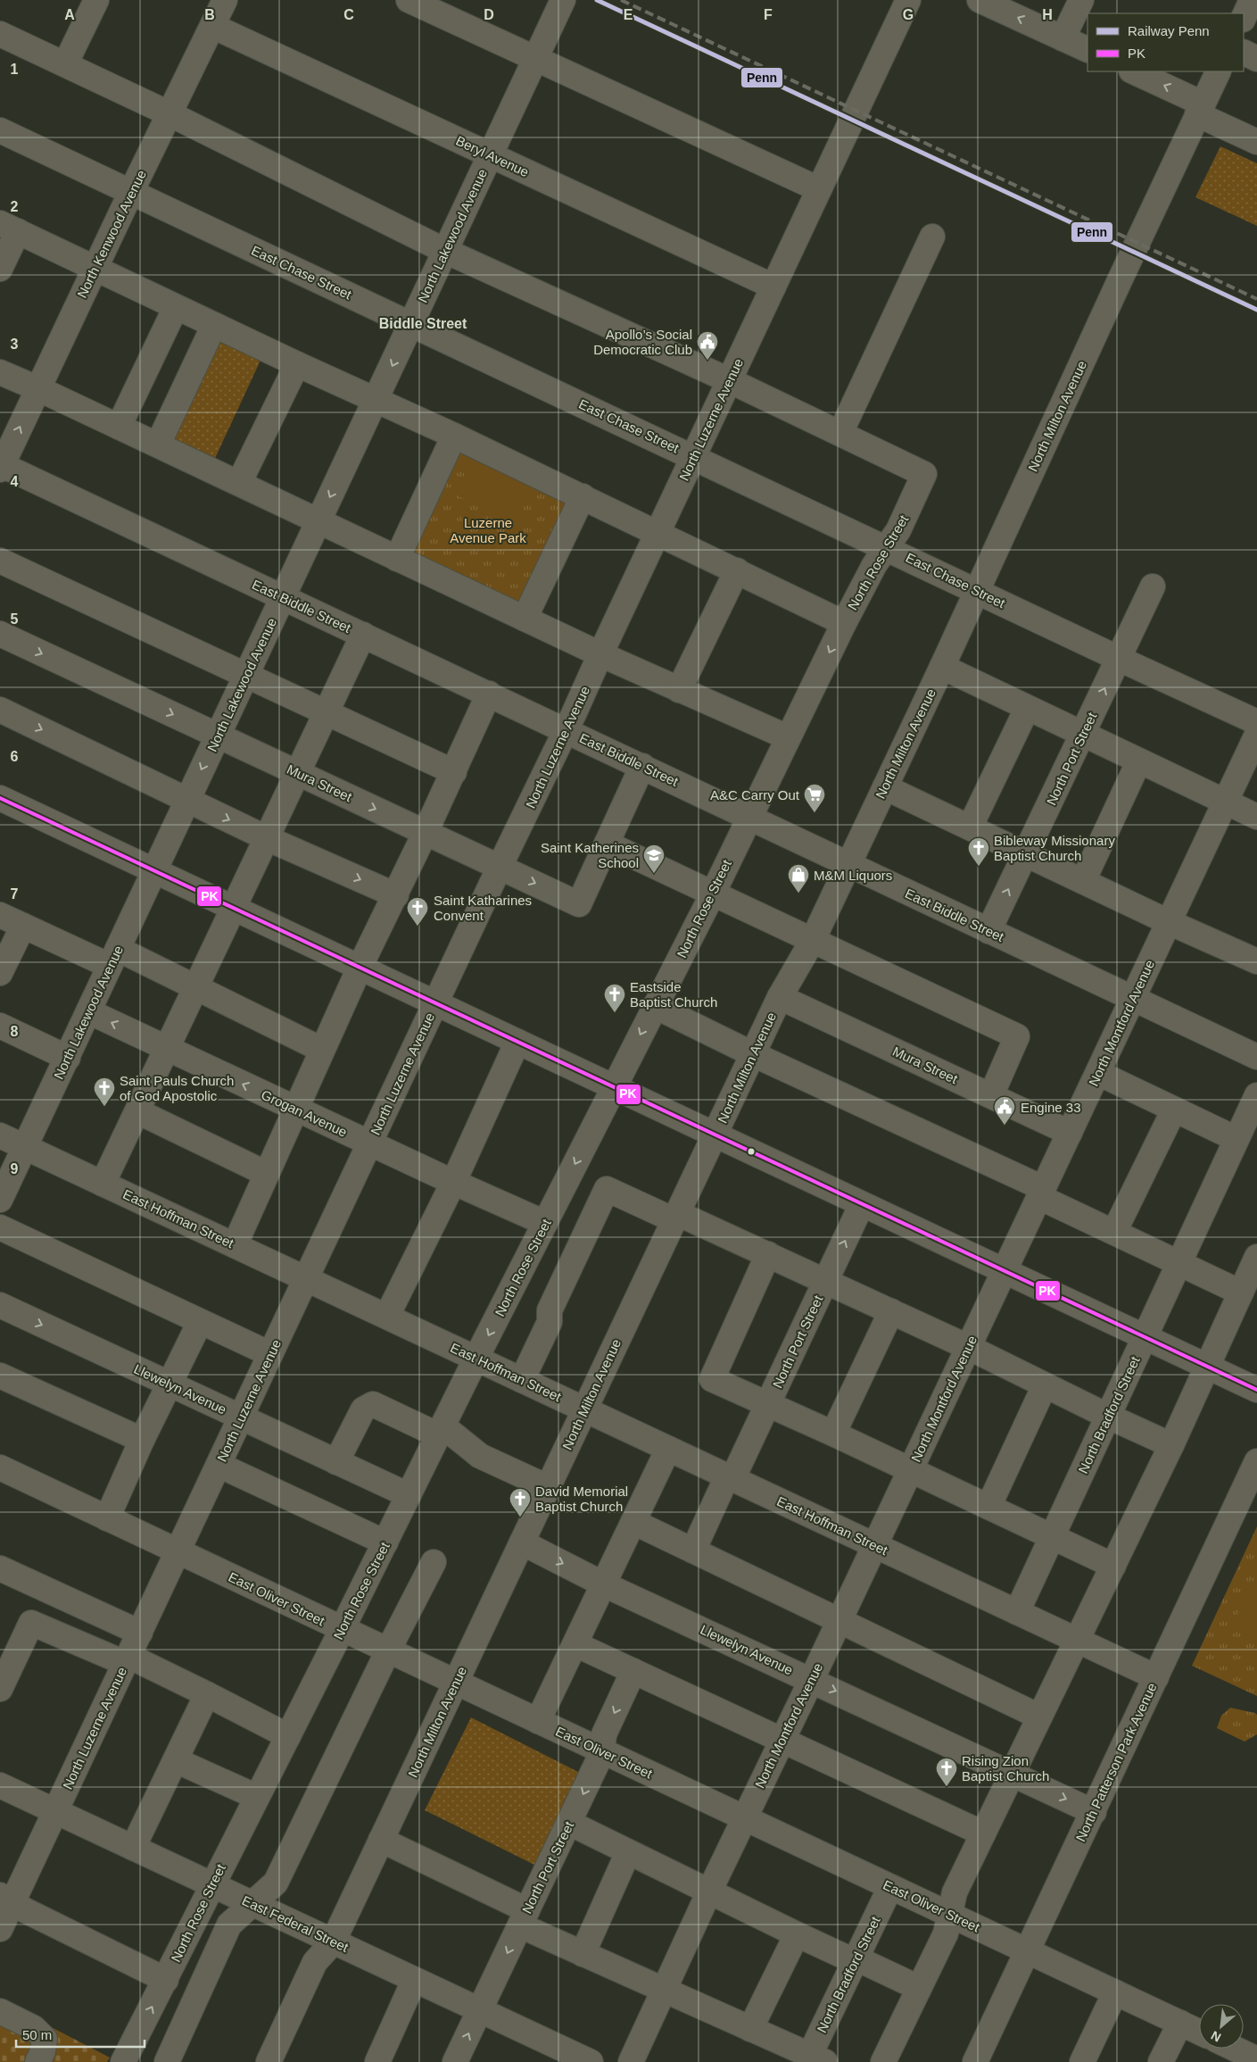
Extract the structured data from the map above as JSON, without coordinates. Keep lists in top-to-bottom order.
{
  "streets": {
    "street": [
      "Beryl Avenue",
      "North Kenwood Avenue",
      "North Lakewood Avenue",
      "East Chase Street",
      "North Milton Avenue",
      "North Luzerne Avenue",
      "North Rose Street",
      "East Biddle Street",
      "North Port Street",
      "Mura Street",
      "North Montford Avenue",
      "Grogan Avenue",
      "East Hoffman Street",
      "Llewelyn Avenue",
      "North Bradford Street",
      "East Oliver Street",
      "North Patterson Park Avenue",
      "East Federal Street"
    ]
  },
  "crossings": [
    ["Beryl Avenue", "North Kenwood Avenue"],
    ["Beryl Avenue", "North Lakewood Avenue"],
    ["Beryl Avenue", "North Luzerne Avenue"],
    ["North Kenwood Avenue", "East Chase Street"],
    ["North Kenwood Avenue", "East Biddle Street"],
    ["North Lakewood Avenue", "East Chase Street"],
    ["North Lakewood Avenue", "East Biddle Street"],
    ["North Lakewood Avenue", "Mura Street"],
    ["North Lakewood Avenue", "Grogan Avenue"],
    ["North Lakewood Avenue", "East Hoffman Street"],
    ["East Chase Street", "North Milton Avenue"],
    ["East Chase Street", "North Luzerne Avenue"],
    ["East Chase Street", "North Rose Street"],
    ["East Chase Street", "North Port Street"],
    ["North Milton Avenue", "East Biddle Street"],
    ["North Milton Avenue", "Mura Street"],
    ["North Milton Avenue", "East Hoffman Street"],
    ["North Milton Avenue", "Llewelyn Avenue"],
    ["North Milton Avenue", "East Oliver Street"],
    ["North Milton Avenue", "East Federal Street"],
    ["North Luzerne Avenue", "East Biddle Street"],
    ["North Luzerne Avenue", "Mura Street"],
    ["North Luzerne Avenue", "Grogan Avenue"],
    ["North Luzerne Avenue", "East Hoffman Street"],
    ["North Luzerne Avenue", "Llewelyn Avenue"],
    ["North Luzerne Avenue", "East Oliver Street"],
    ["North Luzerne Avenue", "East Federal Street"],
    ["North Rose Street", "East Biddle Street"],
    ["North Rose Street", "Grogan Avenue"],
    ["North Rose Street", "East Hoffman Street"],
    ["North Rose Street", "Llewelyn Avenue"],
    ["North Rose Street", "East Oliver Street"],
    ["North Rose Street", "East Federal Street"],
    ["East Biddle Street", "North Port Street"],
    ["East Biddle Street", "North Montford Avenue"],
    ["North Port Street", "East Hoffman Street"],
    ["North Port Street", "East Oliver Street"],
    ["North Port Street", "East Federal Street"],
    ["Mura Street", "North Montford Avenue"],
    ["North Montford Avenue", "East Hoffman Street"],
    ["North Montford Avenue", "Llewelyn Avenue"],
    ["North Montford Avenue", "East Oliver Street"],
    ["East Hoffman Street", "North Bradford Street"],
    ["East Hoffman Street", "North Patterson Park Avenue"],
    ["Llewelyn Avenue", "North Patterson Park Avenue"],
    ["North Bradford Street", "East Oliver Street"],
    ["East Oliver Street", "North Patterson Park Avenue"]
  ],
  "districts": ["Biddle Street"],
  "parks": ["Luzerne Avenue Park"],
  "places": {
    "public building": ["Apollo’s Social Democratic Club", "Engine 33"],
    "supermarket": ["A&C Carry Out"],
    "church": [
      "Bibleway Missionary Baptist Church",
      "Saint Katharines Convent",
      "Eastside Baptist Church",
      "Saint Pauls Church of God Apostolic",
      "David Memorial Baptist Church",
      "Rising Zion Baptist Church"
    ],
    "school or university": ["Saint Katherines School"],
    "shop": ["M&M Liquors"]
  },
  "lines": ["rail line Penn", "transit line PK"],
  "legend": ["Railway Penn", "PK"],
  "scale_bar": "50 m",
  "north": "bottom left",
  "grid": {
    "columns": [
      "A",
      "B",
      "C",
      "D",
      "E",
      "F",
      "G",
      "H"
    ],
    "rows": [
      "1",
      "2",
      "3",
      "4",
      "5",
      "6",
      "7",
      "8",
      "9"
    ]
  }
}
